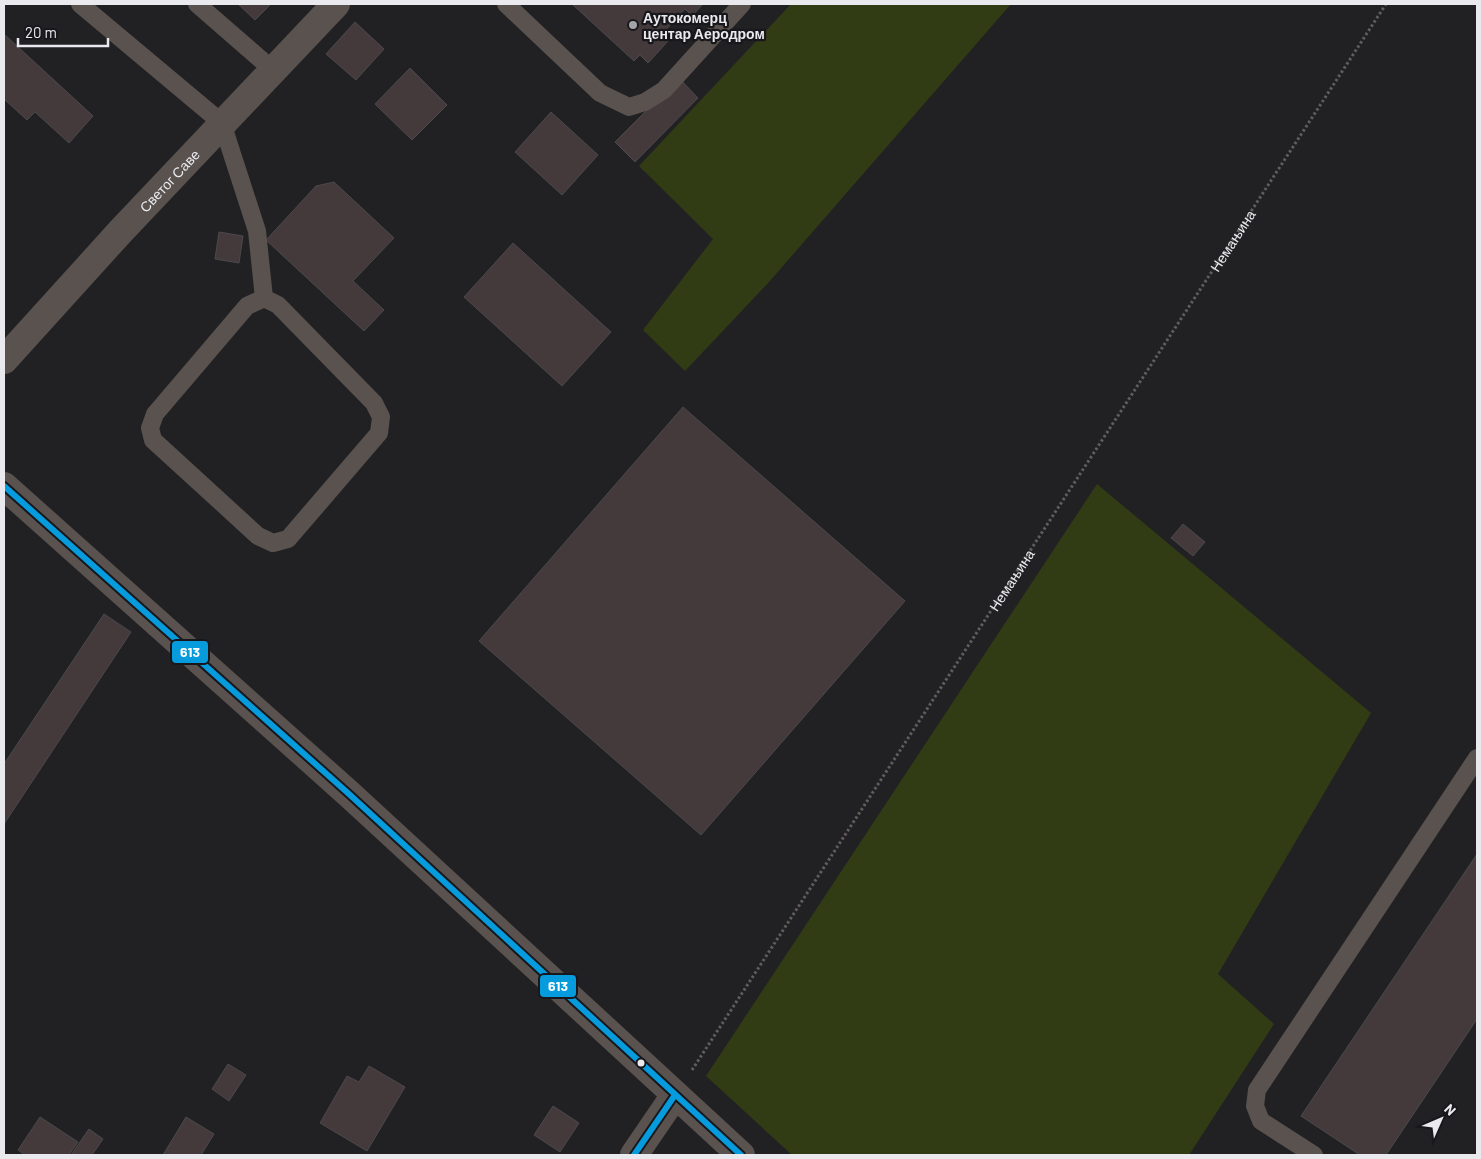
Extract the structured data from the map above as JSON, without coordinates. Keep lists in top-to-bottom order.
{
  "streets": {
    "street": ["Светог Саве"],
    "path": ["Немањина"]
  },
  "places": ["Аутокомерц центар Аеродром"],
  "lines": ["transit line 613"],
  "scale_bar": "20 m",
  "north": "top right"
}
